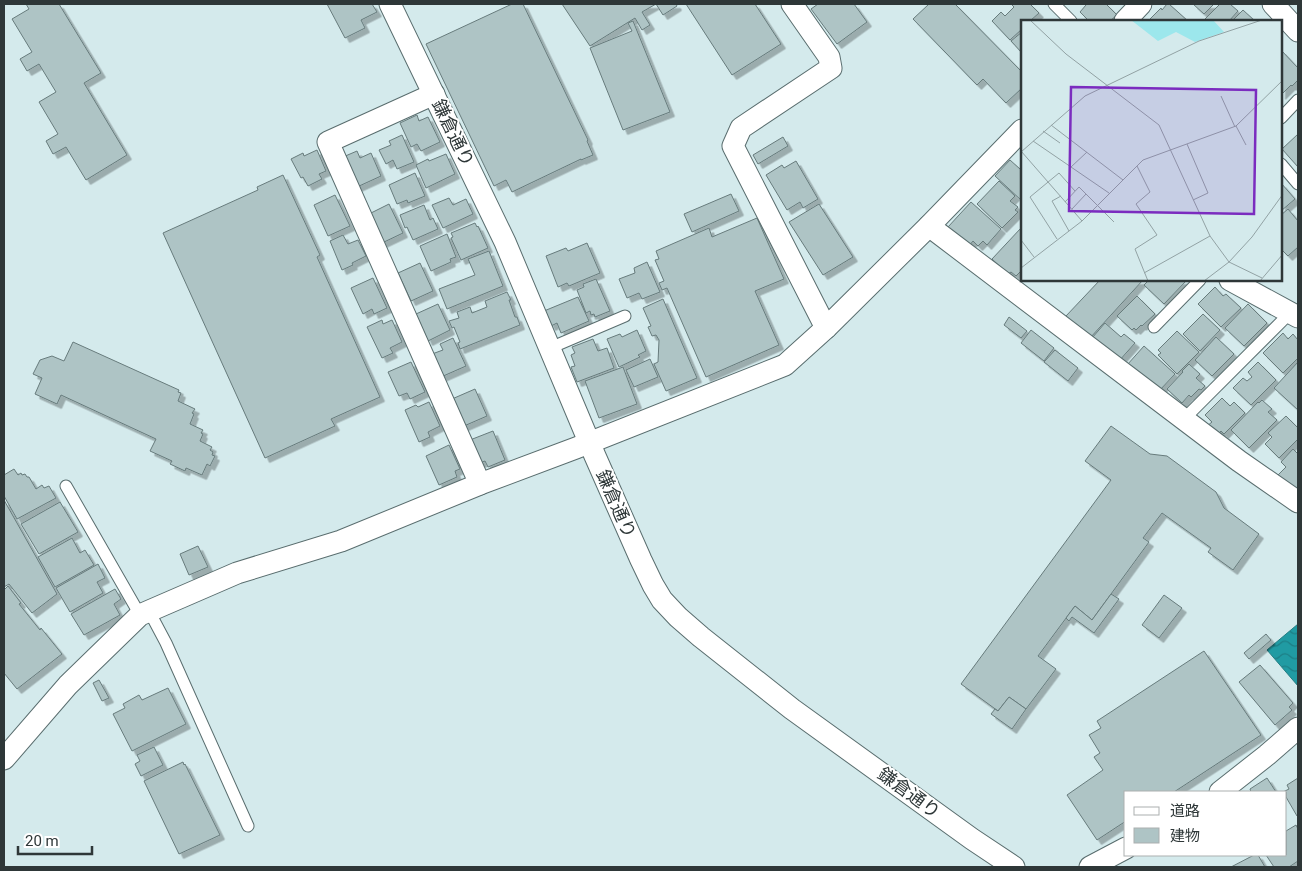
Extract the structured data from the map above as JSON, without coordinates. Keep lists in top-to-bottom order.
{
  "streets": {
    "street": ["鎌倉通り"]
  },
  "legend": ["道路", "建物"],
  "scale_bar": "20 m"
}
